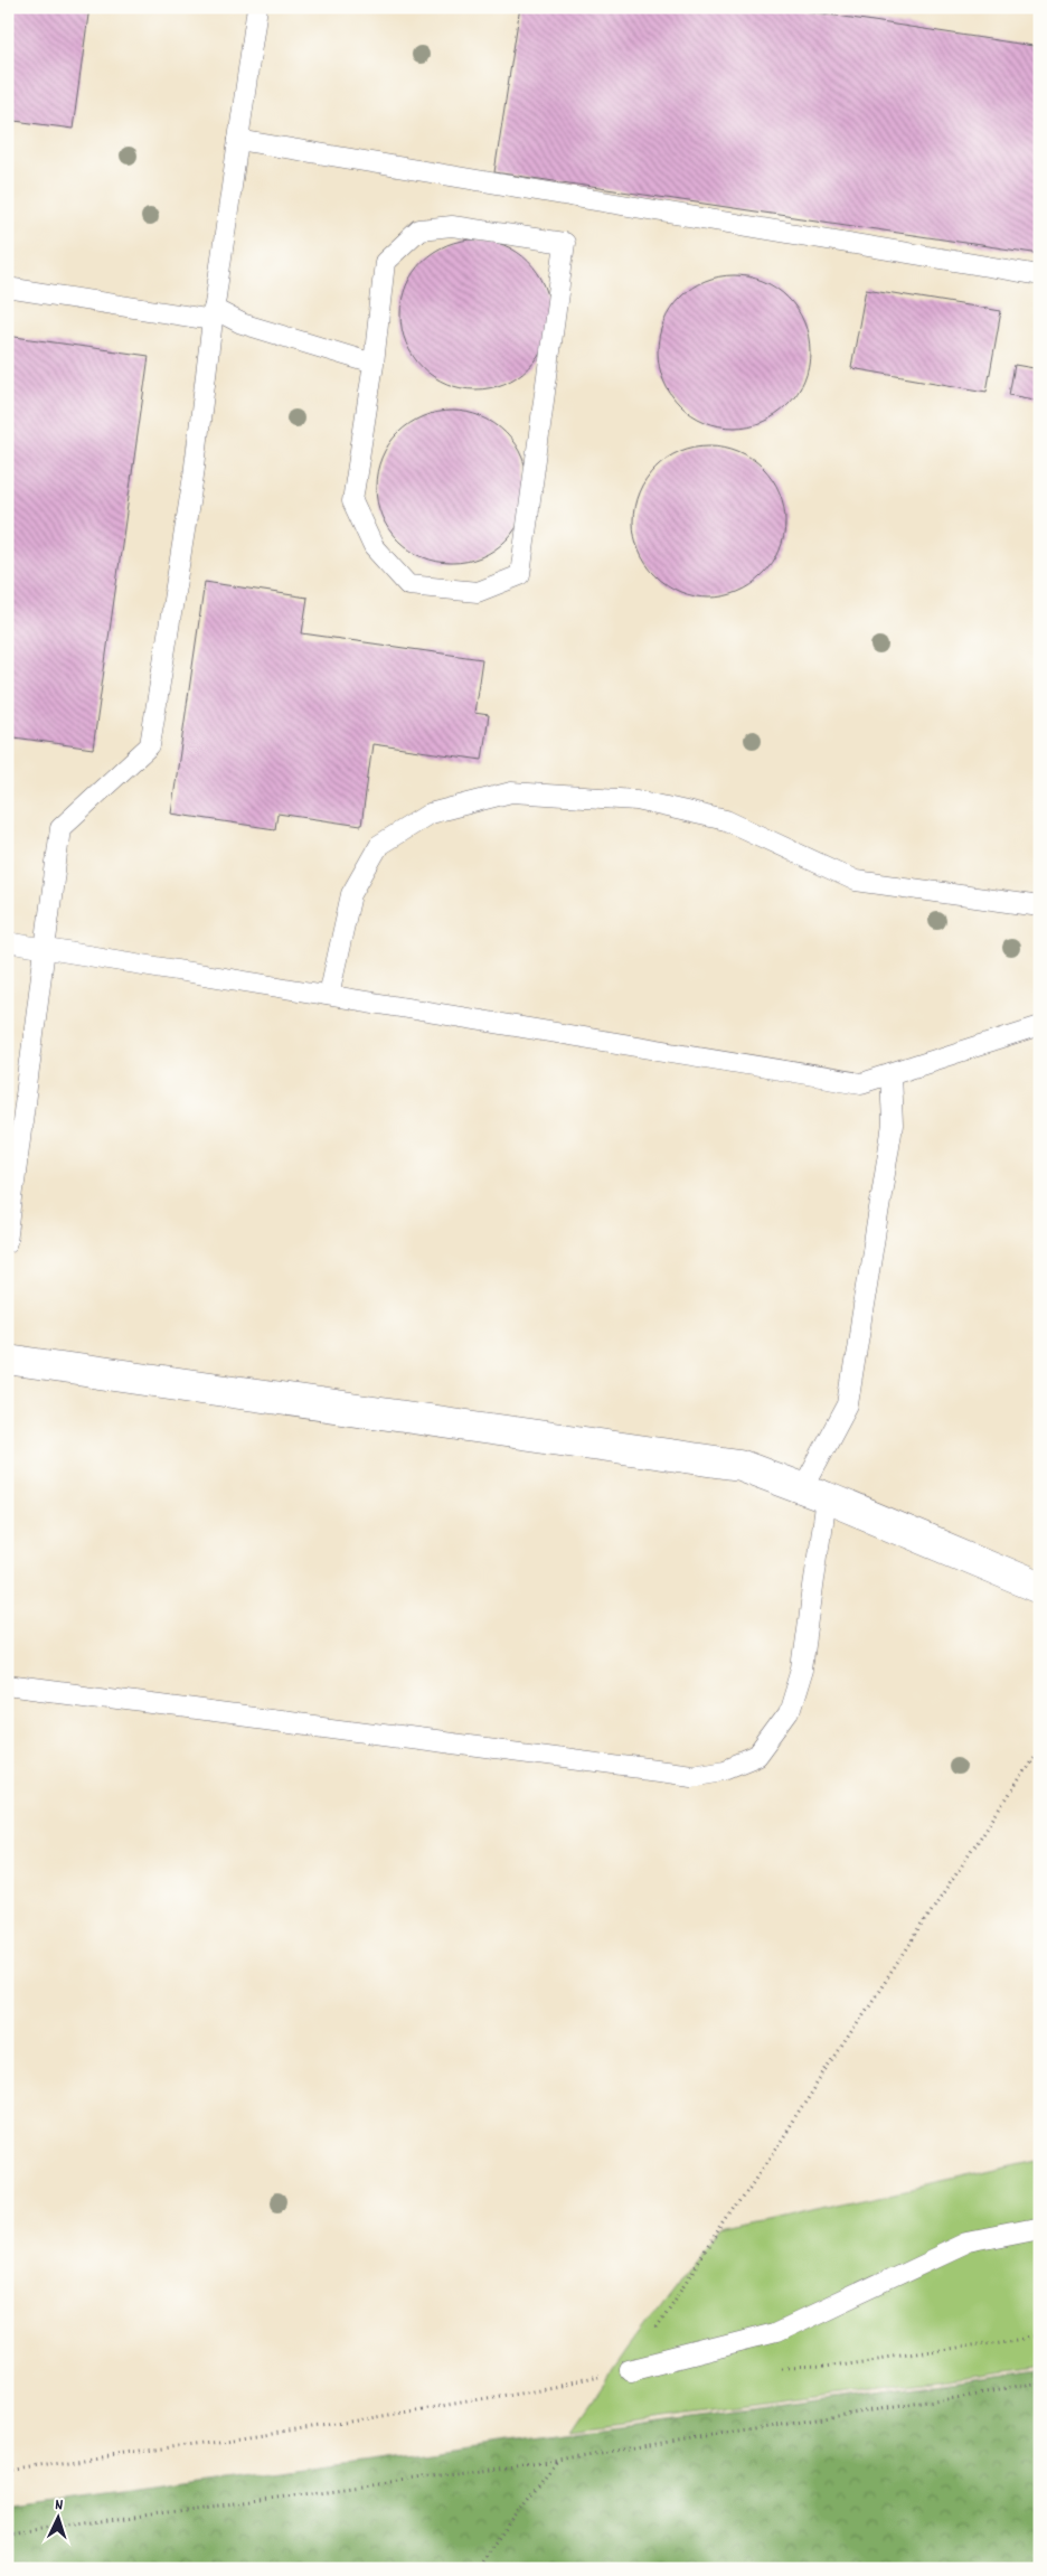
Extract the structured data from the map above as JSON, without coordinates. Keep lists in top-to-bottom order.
{
  "north": "top"
}
